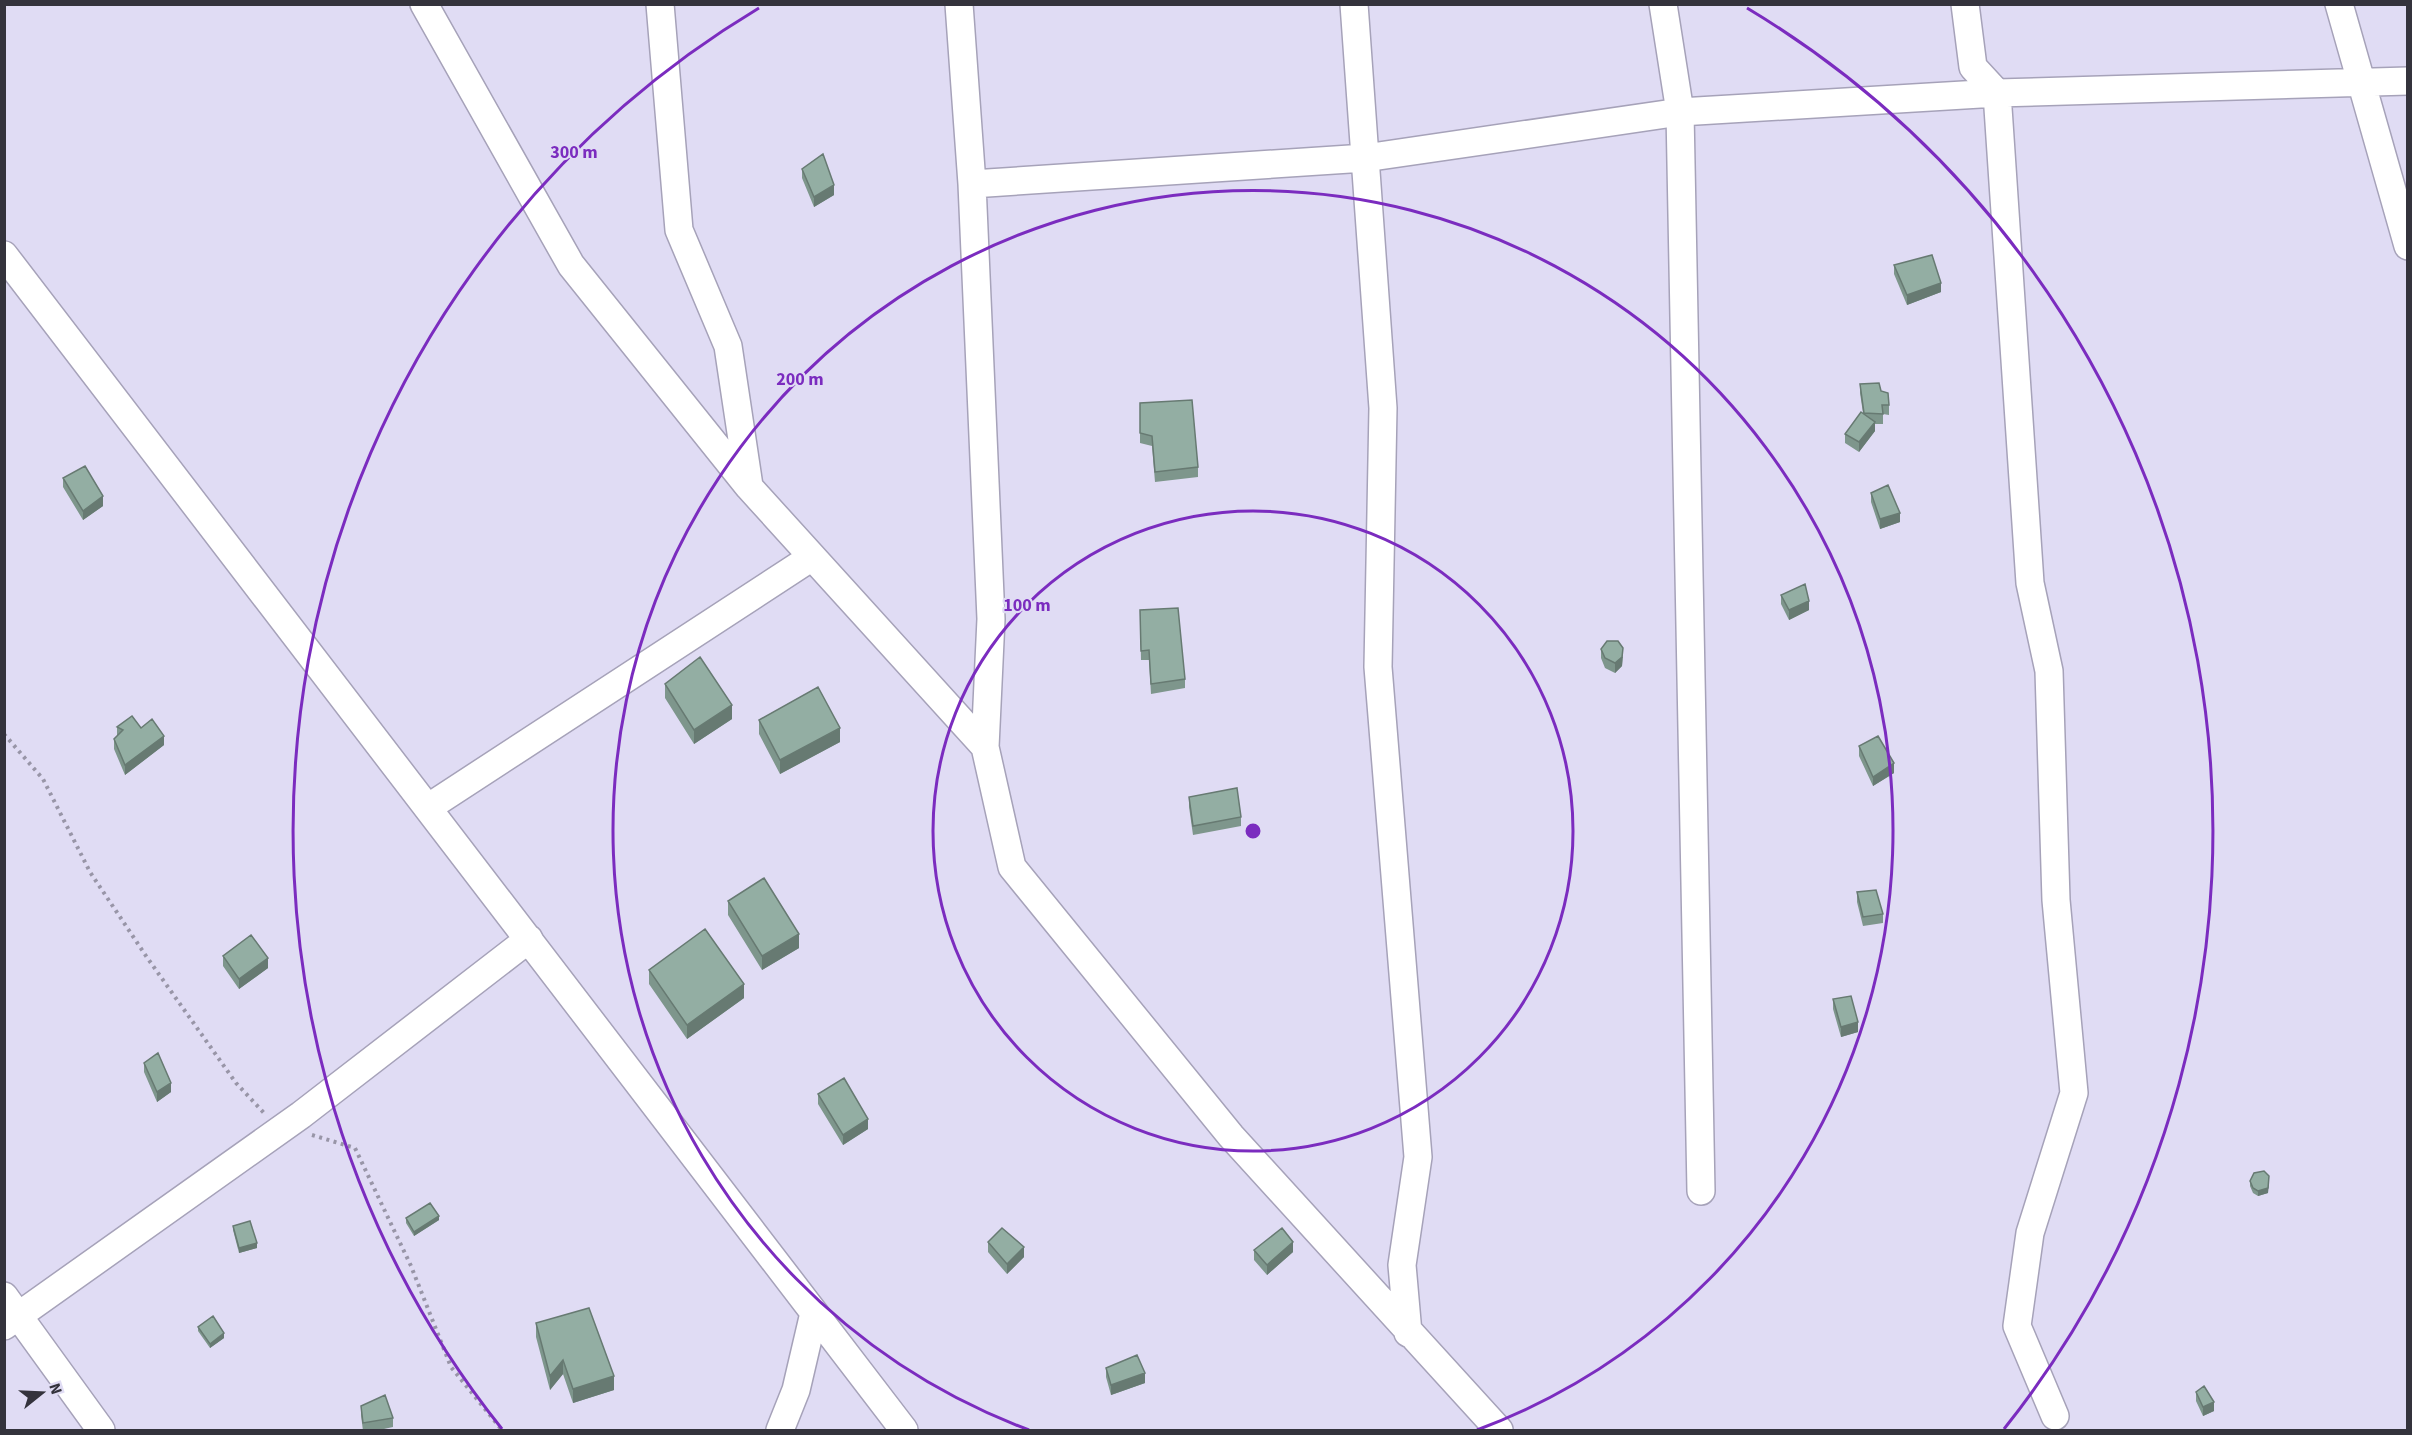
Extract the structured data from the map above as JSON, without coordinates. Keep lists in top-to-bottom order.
{
  "north": "right",
  "rings": ["300 m", "200 m", "100 m"]
}
